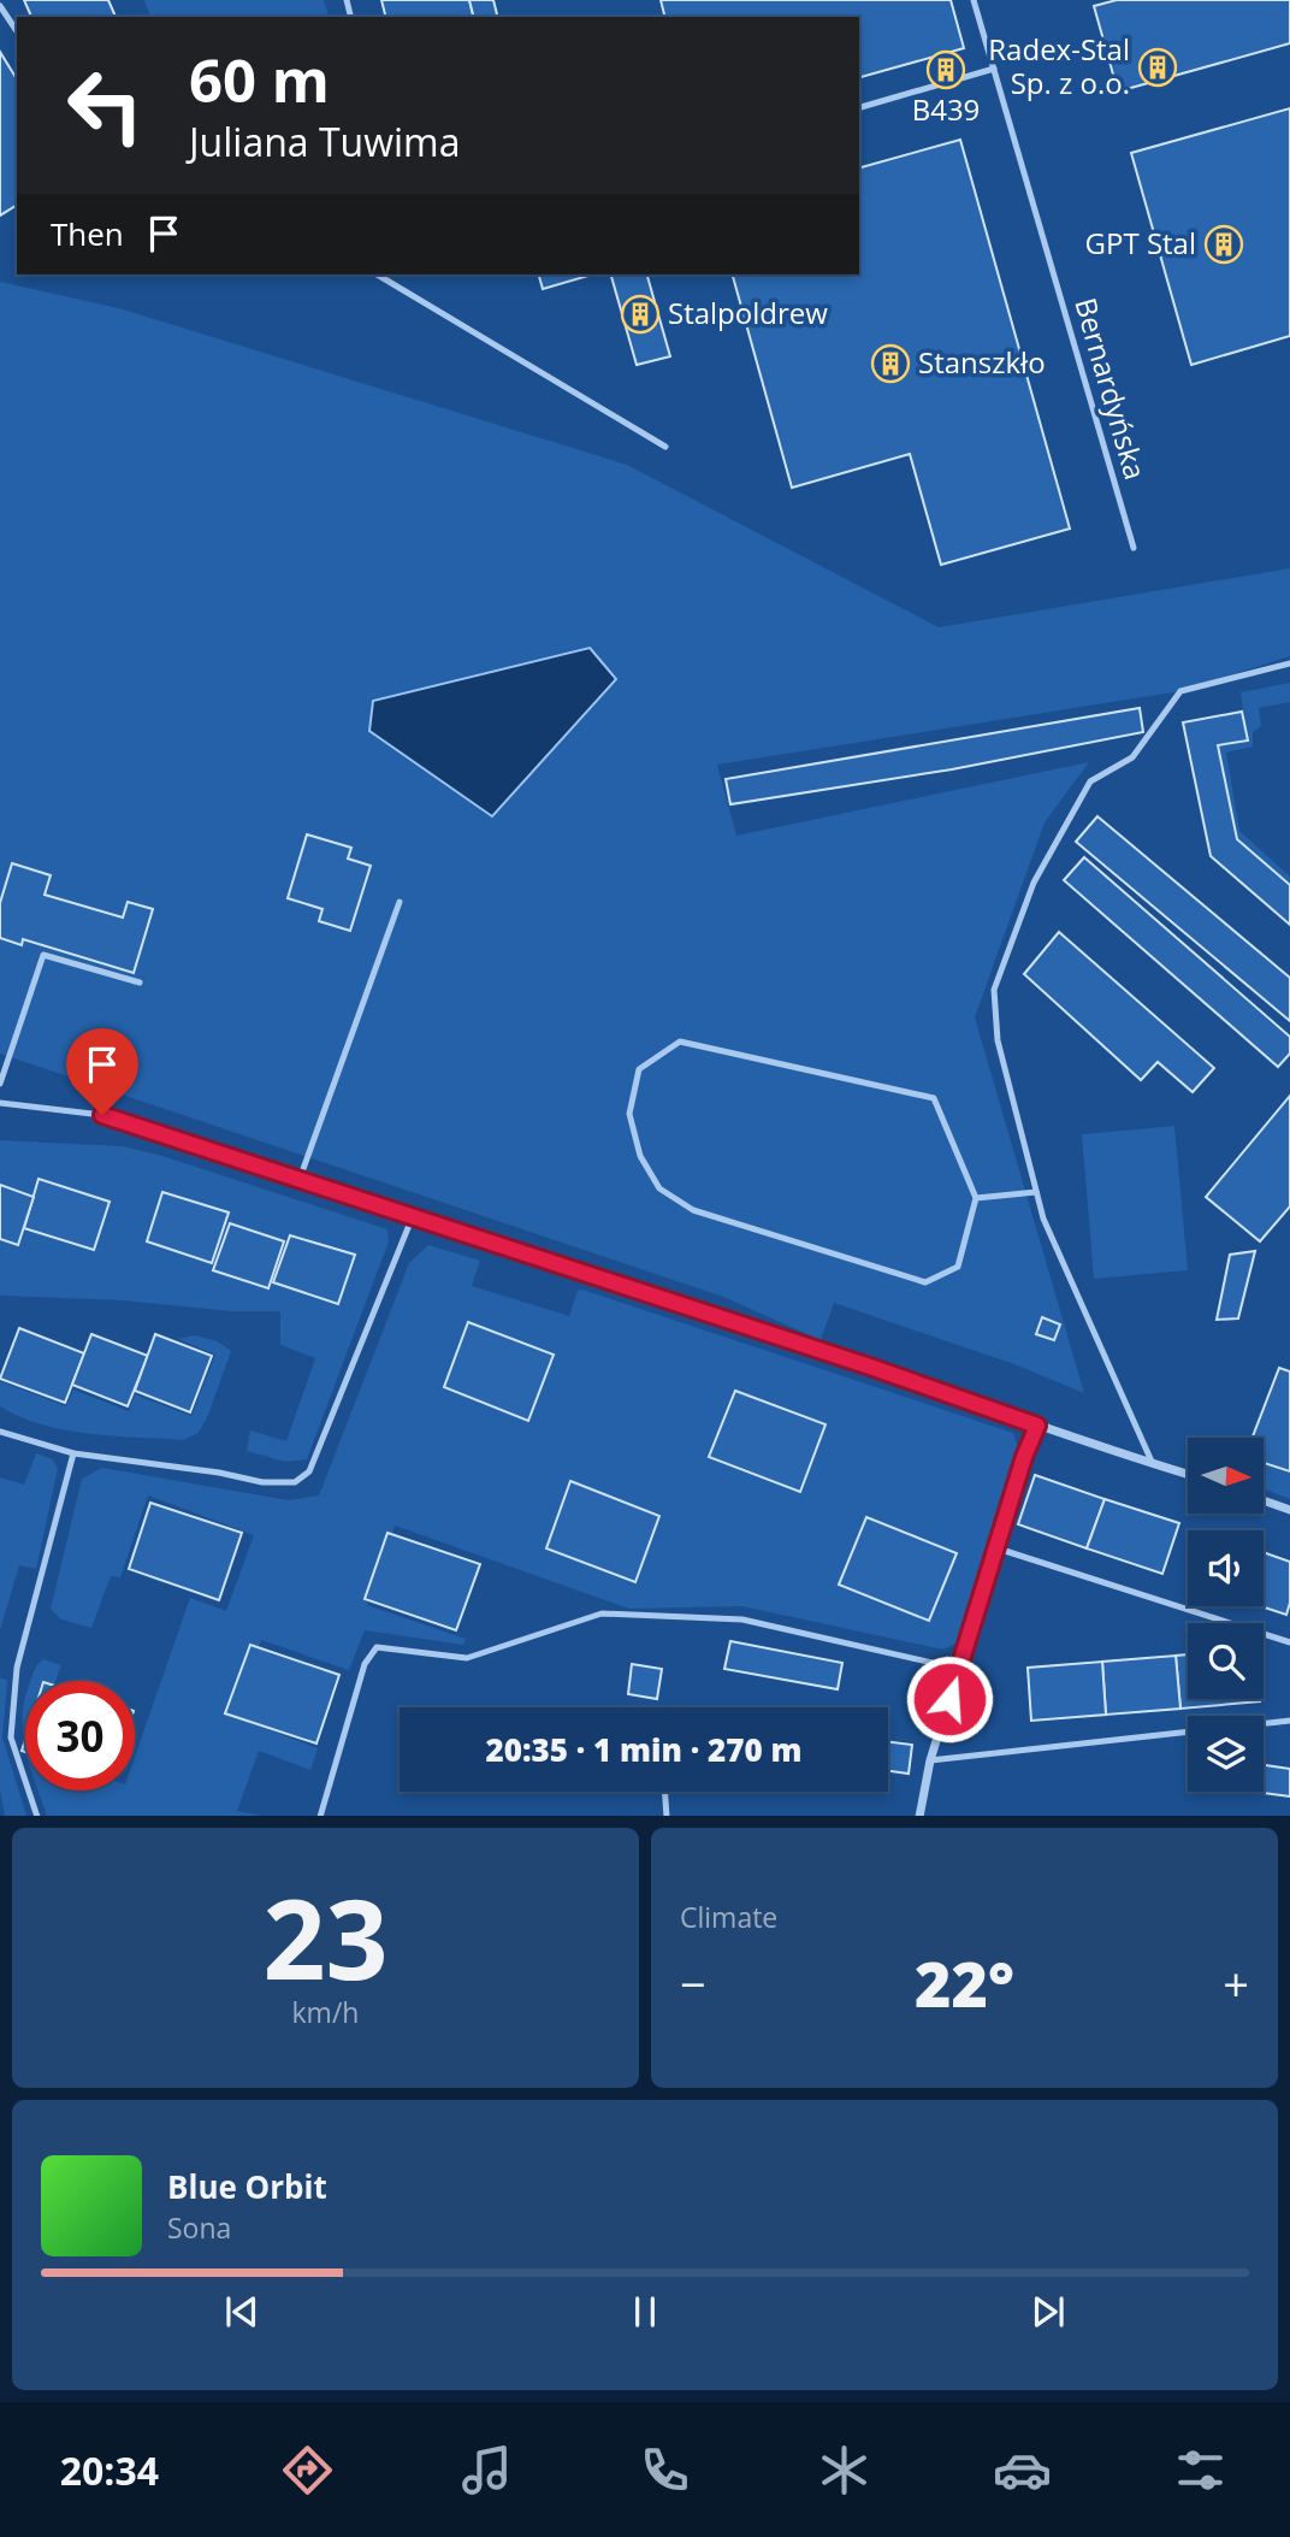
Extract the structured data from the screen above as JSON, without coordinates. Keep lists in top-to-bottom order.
{
  "streets": {
    "lane": ["Bernardyńska"]
  },
  "places": {
    "building": [
      "Radex-Stal Sp. z o.o.",
      "B439",
      "GPT Stal",
      "Stalpoldrew",
      "Stanszkło"
    ]
  },
  "north": "right",
  "page": {
    "turn": ["60 m", "Juliana Tuwima"],
    "then": "Then",
    "limit": "30",
    "trip": "20:35 · 1 min · 270 m",
    "tile": [
      ["23", "km/h"],
      "Climate"
    ],
    "heat": ["−", "22°", "+"],
    "song": ["Blue Orbit", "Sona"],
    "tabs": "20:34"
  }
}
